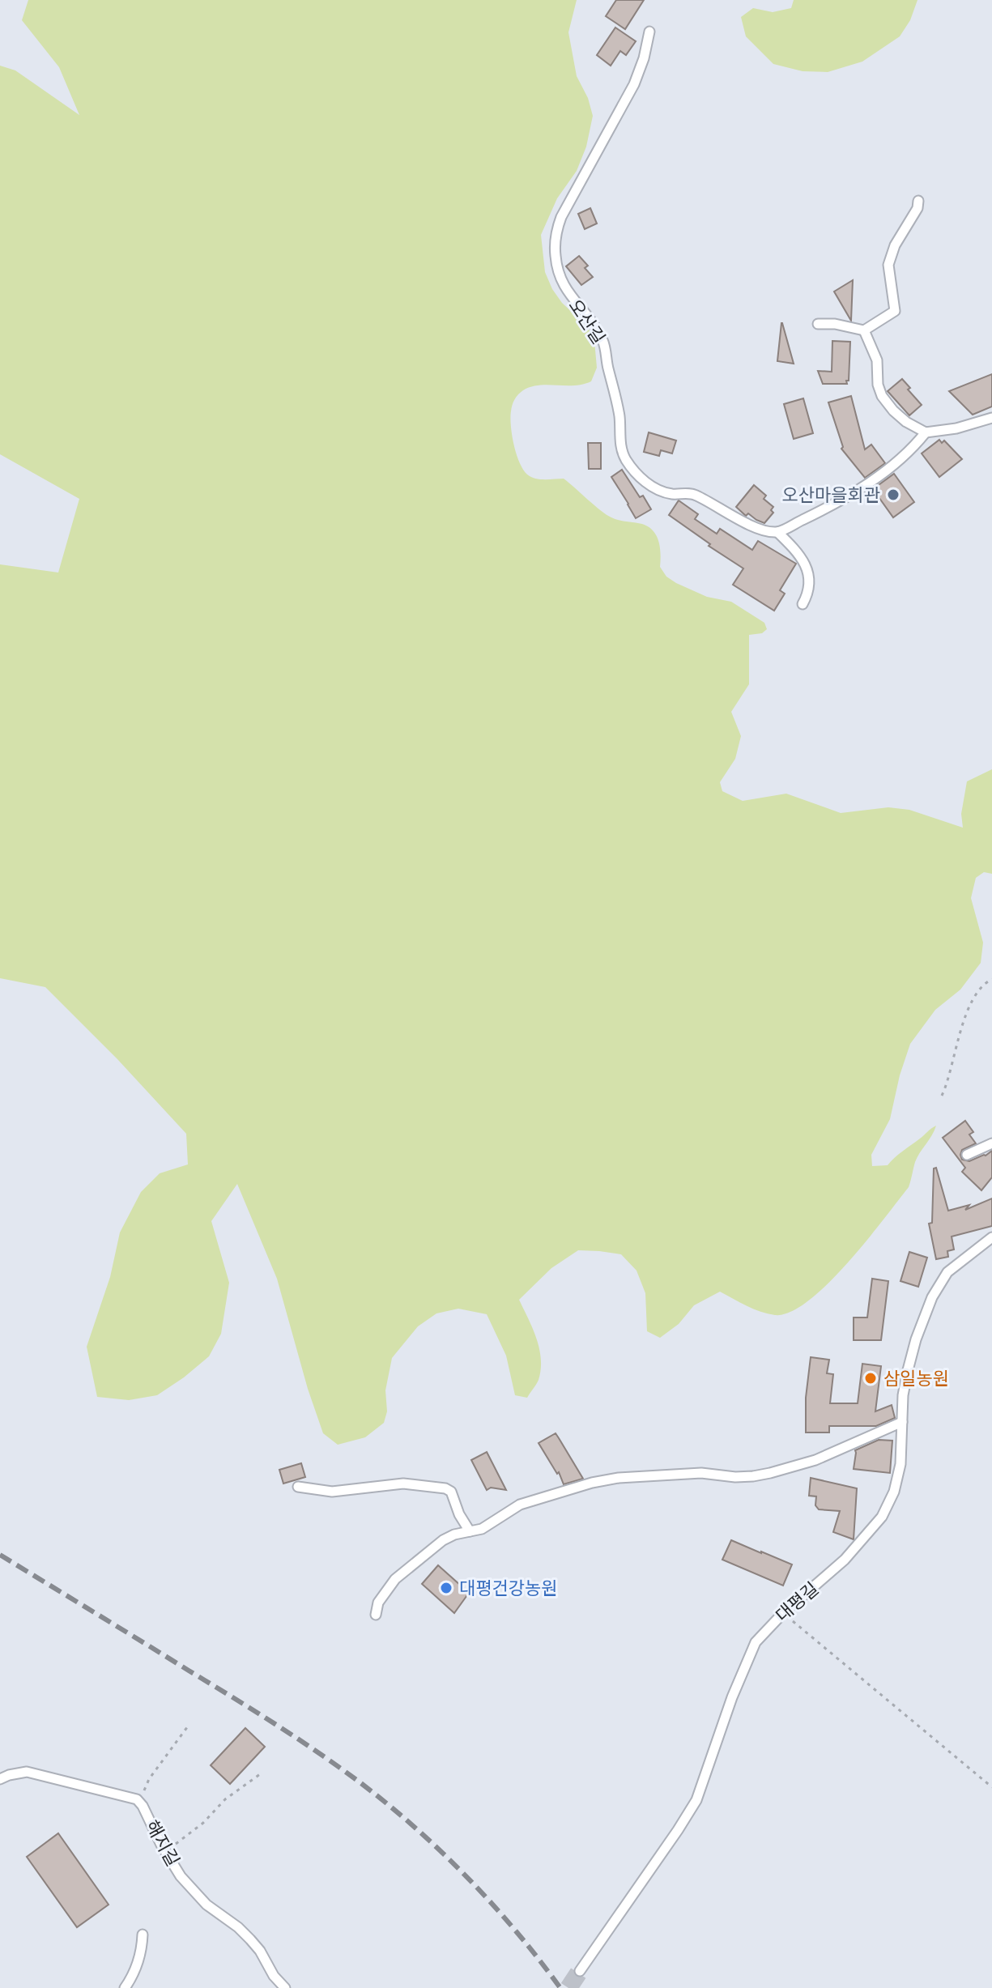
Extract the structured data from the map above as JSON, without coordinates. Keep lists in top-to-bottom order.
{
  "streets": {
    "lane": ["오산길", "대평길", "해지길"]
  },
  "places": ["오산마을회관", "삼일농원", "대평건강농원"]
}
